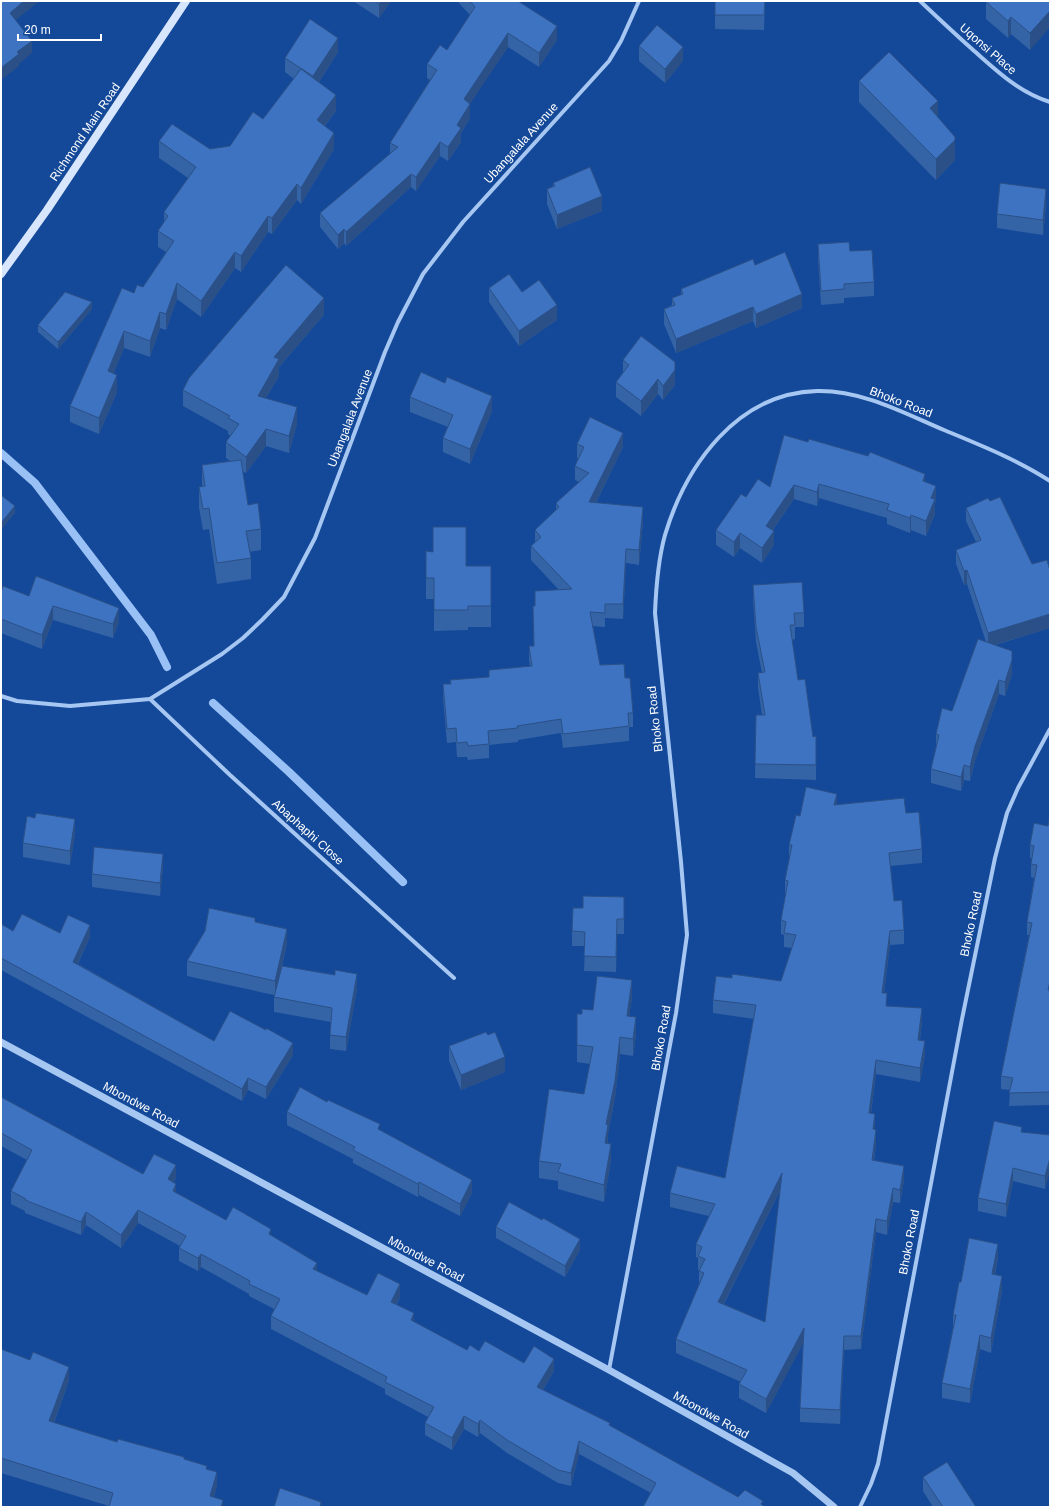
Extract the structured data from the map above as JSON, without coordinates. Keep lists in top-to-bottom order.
{
  "streets": {
    "main road": ["Richmond Main Road"],
    "street": [
      "Uqonsi Place",
      "Ubangalala Avenue",
      "Bhoko Road",
      "Abaphaphi Close",
      "Mbondwe Road"
    ]
  },
  "crossings": [
    ["Ubangalala Avenue", "Abaphaphi Close"],
    ["Bhoko Road", "Mbondwe Road"]
  ],
  "scale_bar": "20 m"
}
